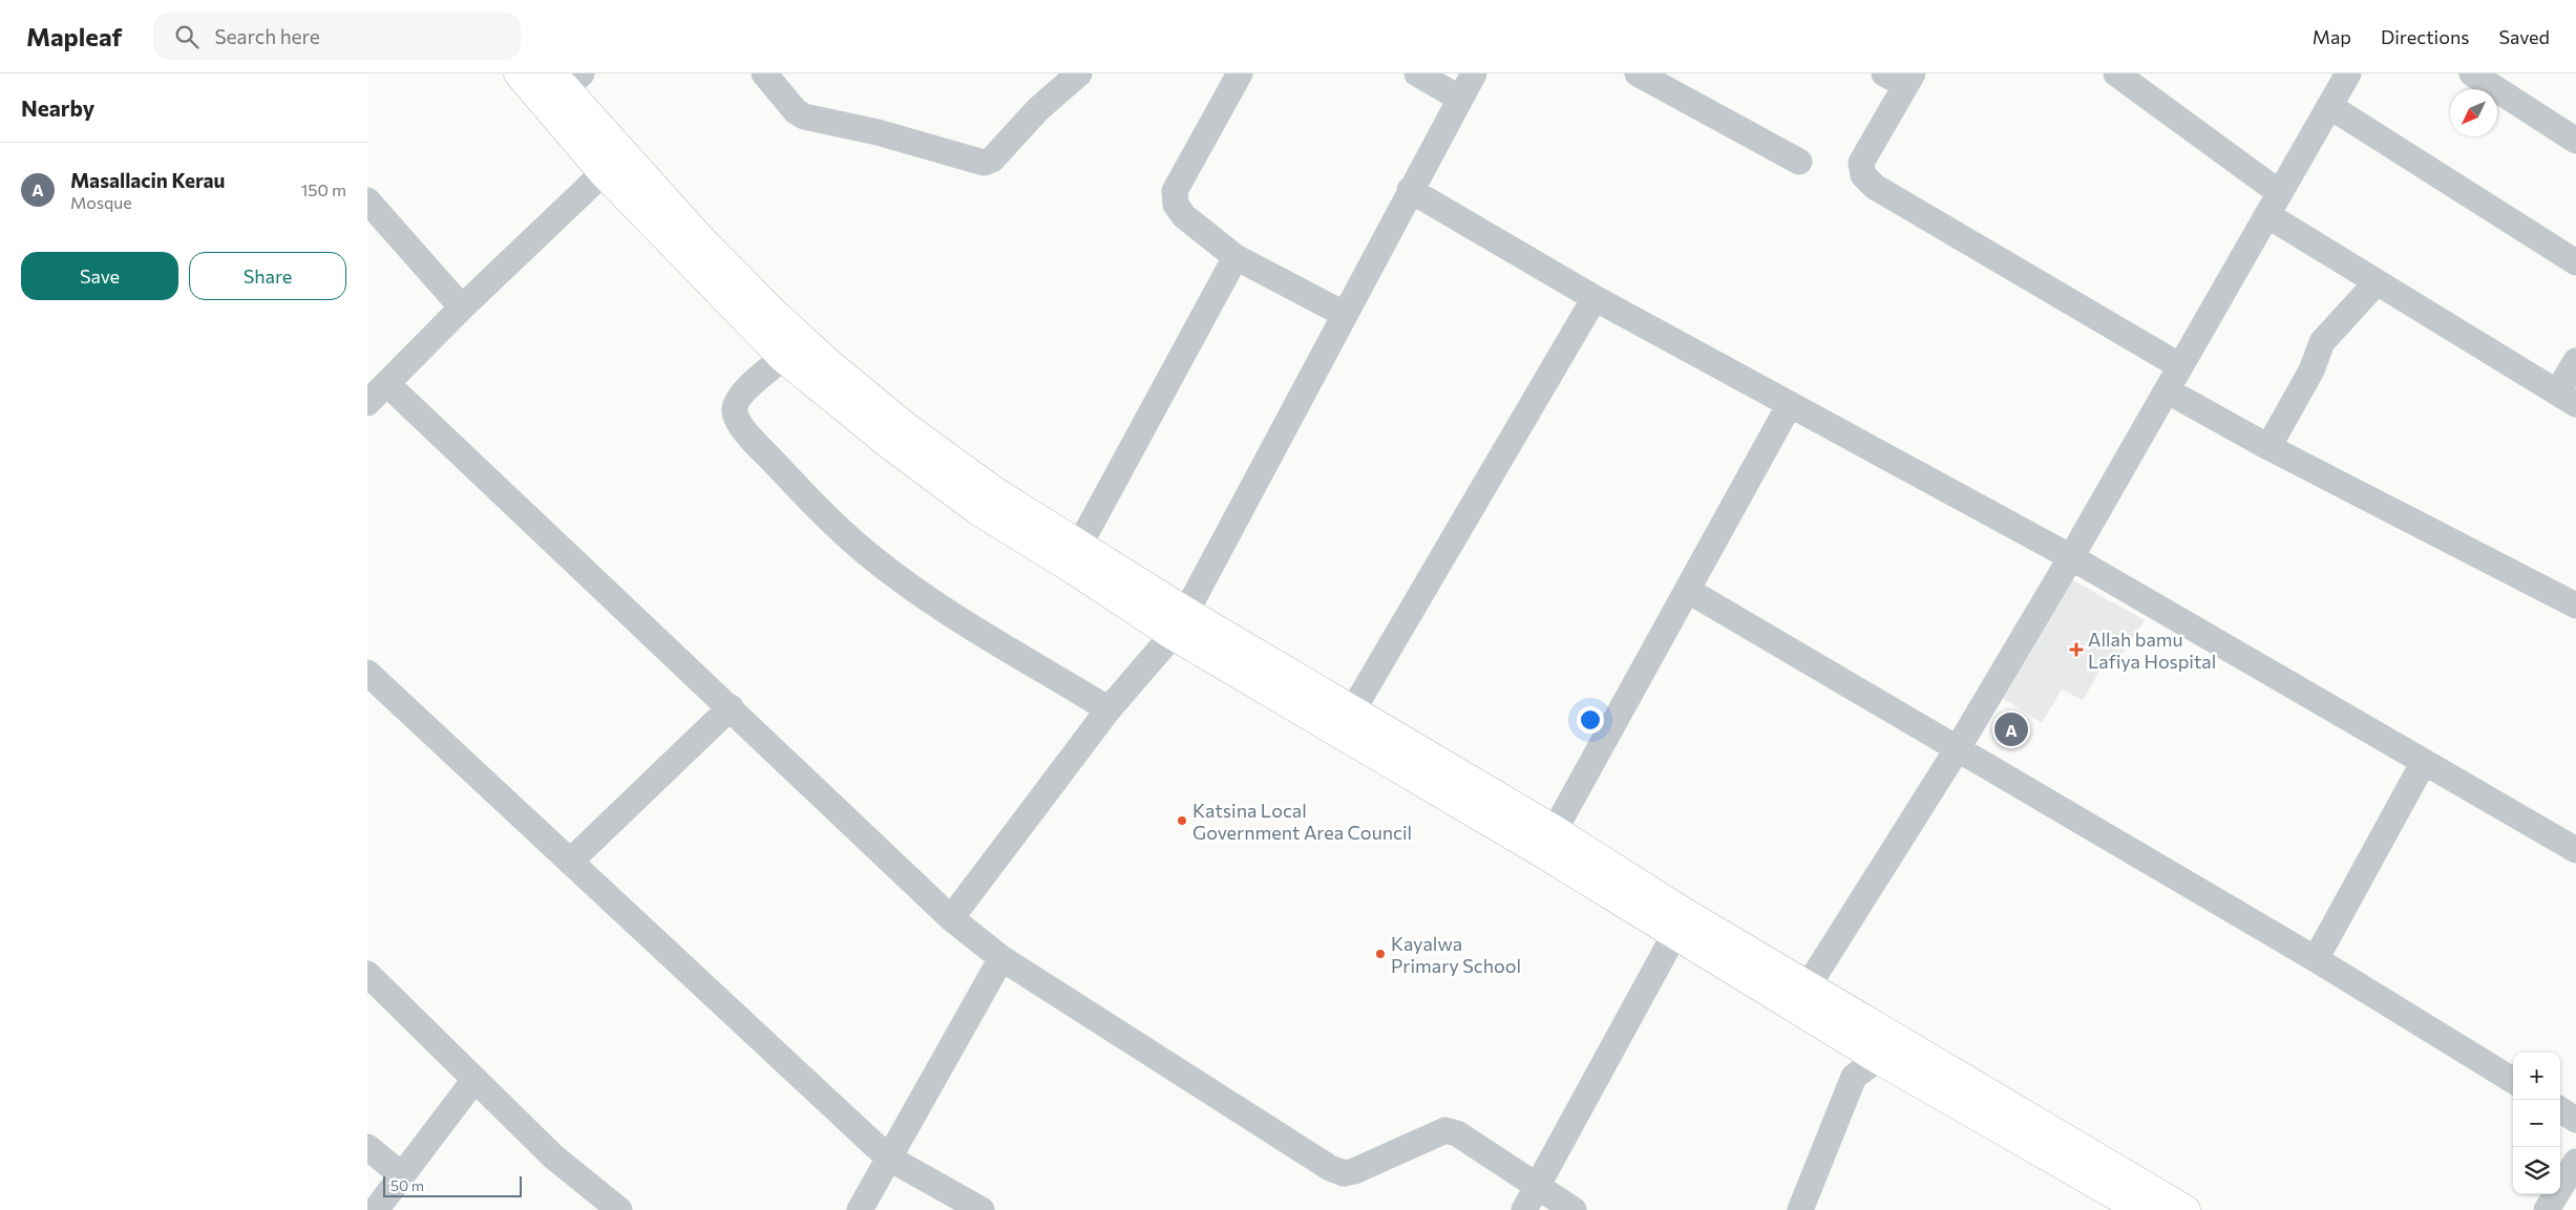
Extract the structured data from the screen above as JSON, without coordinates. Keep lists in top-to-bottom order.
{
  "places": {
    "health": ["Allah bamu Lafiya Hospital"],
    "other": ["Katsina Local Government Area Council", "Kayalwa Primary School"]
  },
  "scale_bar": "50 m",
  "north": "bottom left",
  "page": {
    "header": "Mapleaf",
    "search": "Search here",
    "nav": ["Map", "Directions", "Saved"],
    "heading": "Nearby",
    "list": [
      {
        "mark": "A",
        "name": "Masallacin Kerau",
        "note": "Mosque",
        "value": "150 m"
      }
    ],
    "buttons": ["Save", "Share"],
    "pins": "A",
    "map_buttons": ["+", "−"],
    "scale": "50 m"
  }
}
